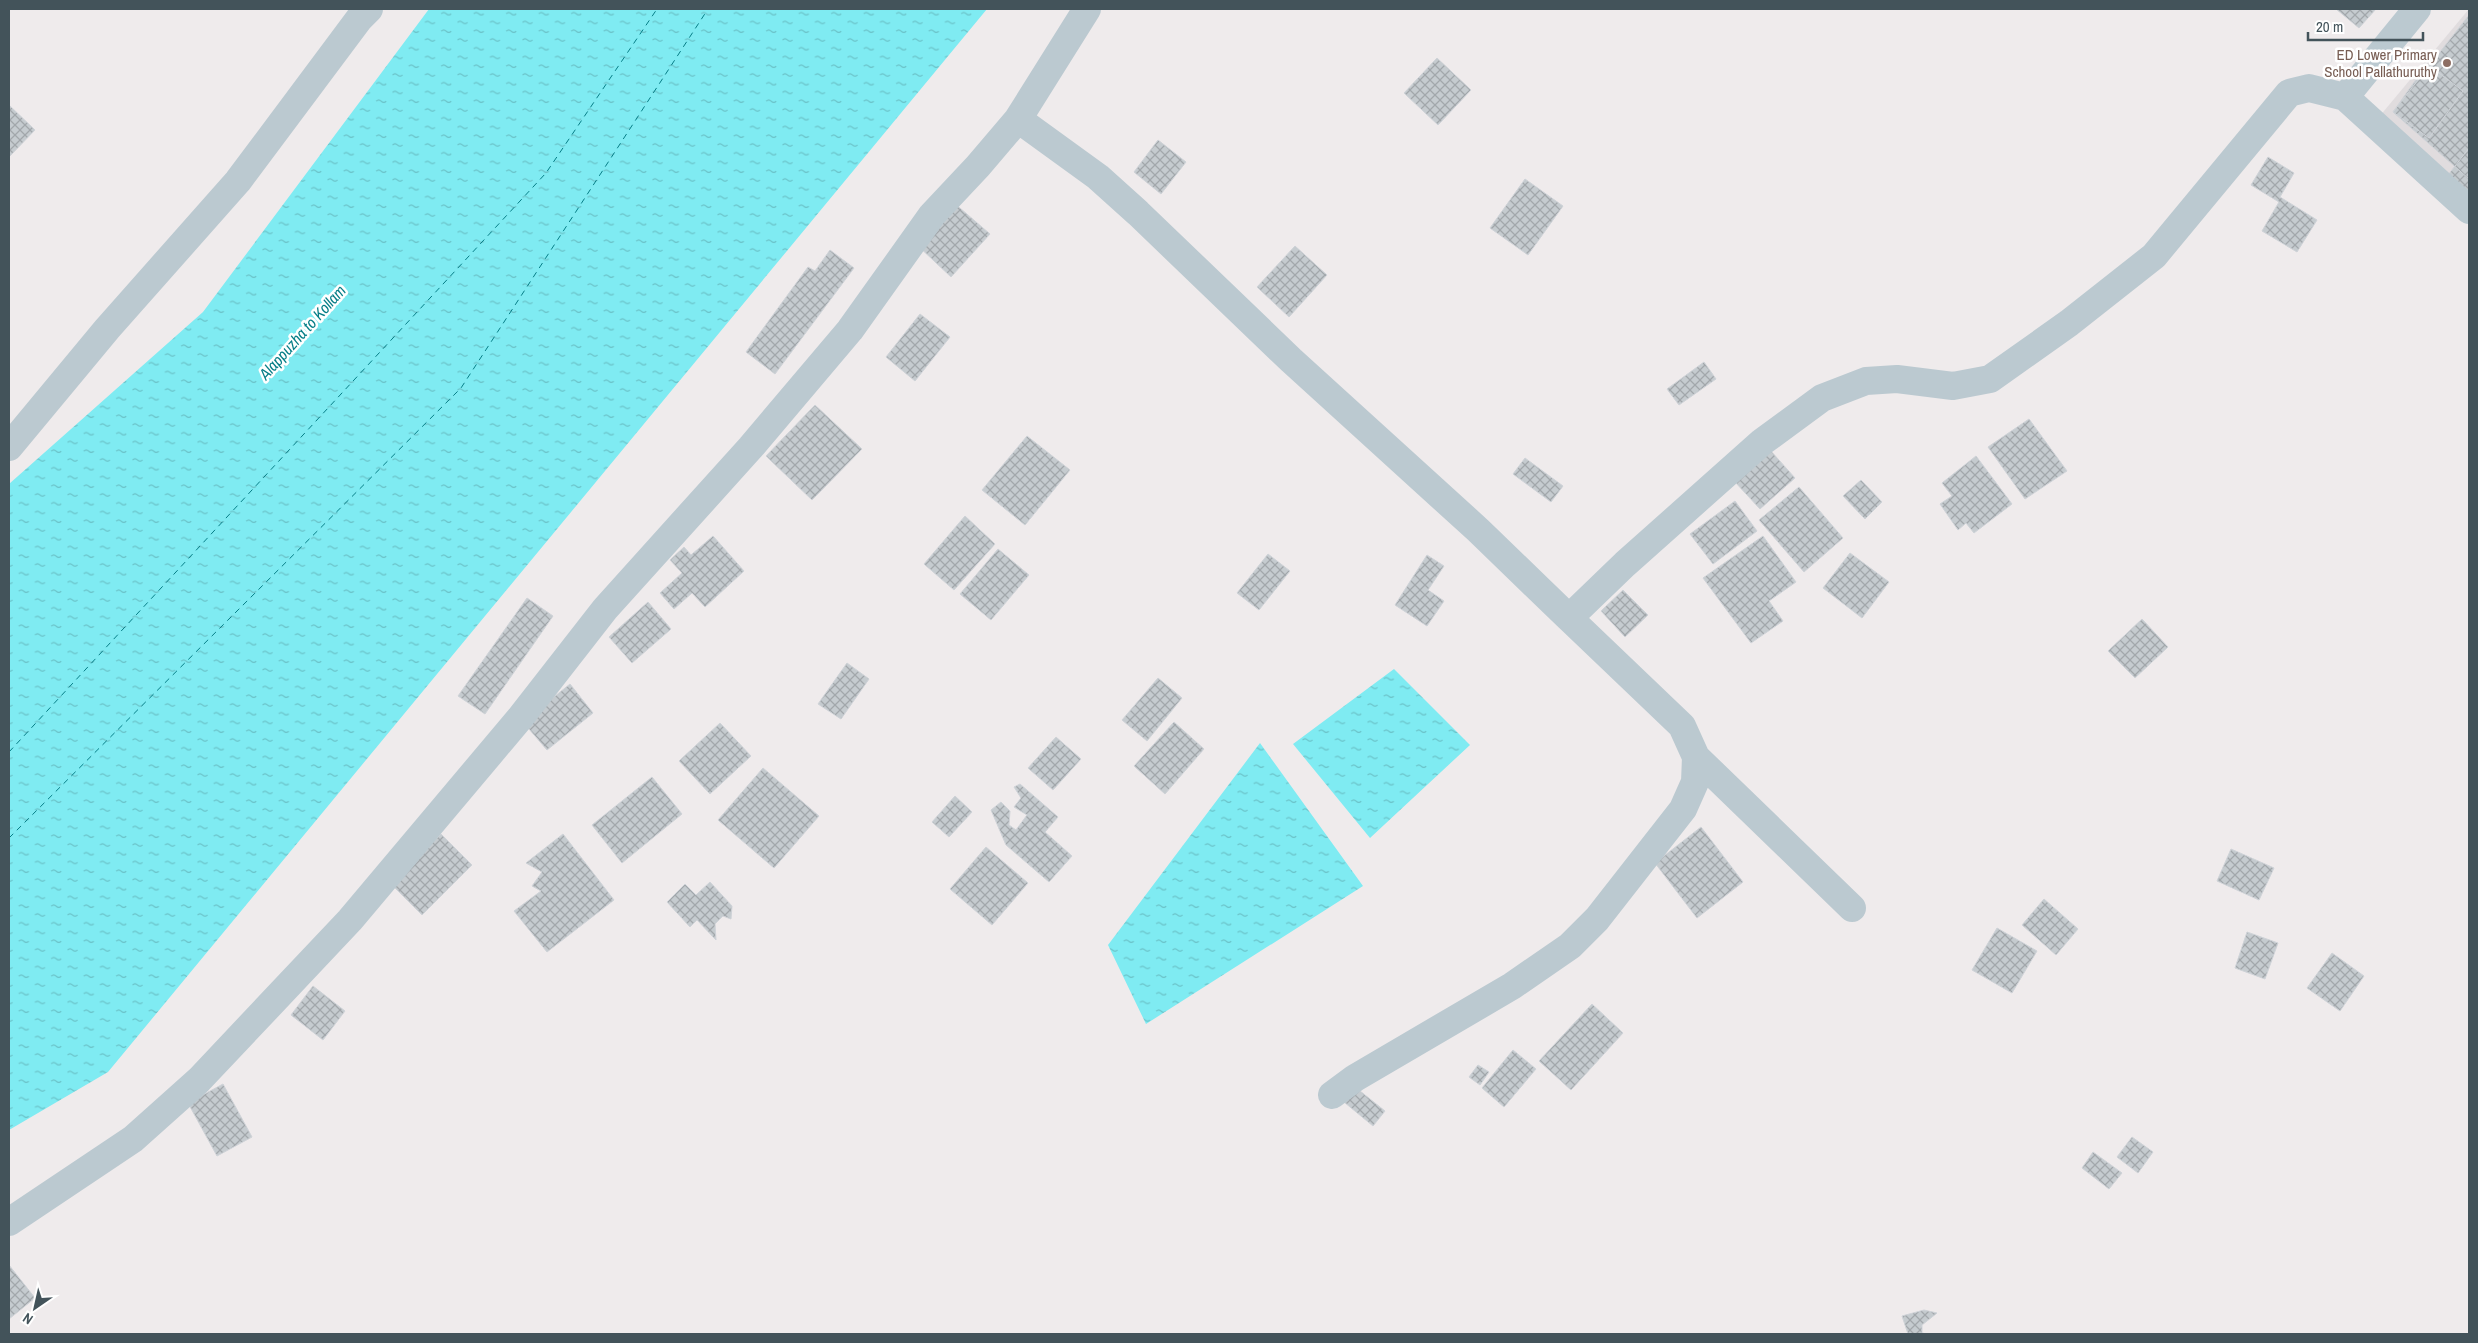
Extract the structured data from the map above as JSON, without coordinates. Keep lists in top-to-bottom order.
{
  "water": ["Alappuzha to Kollam"],
  "places": ["ED Lower Primary School Pallathuruthy"],
  "scale_bar": "20 m",
  "north": "bottom left"
}
